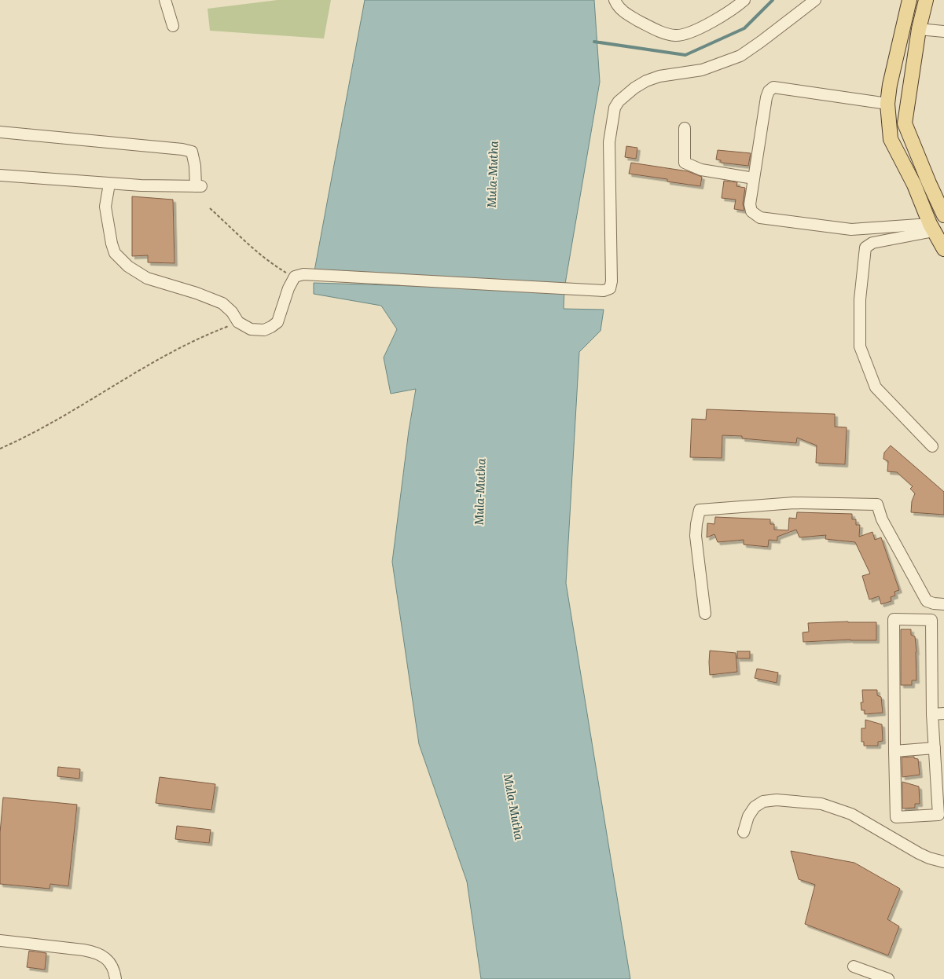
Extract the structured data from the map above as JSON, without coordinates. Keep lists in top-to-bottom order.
{
  "water": ["Mula-Mutha"]
}
